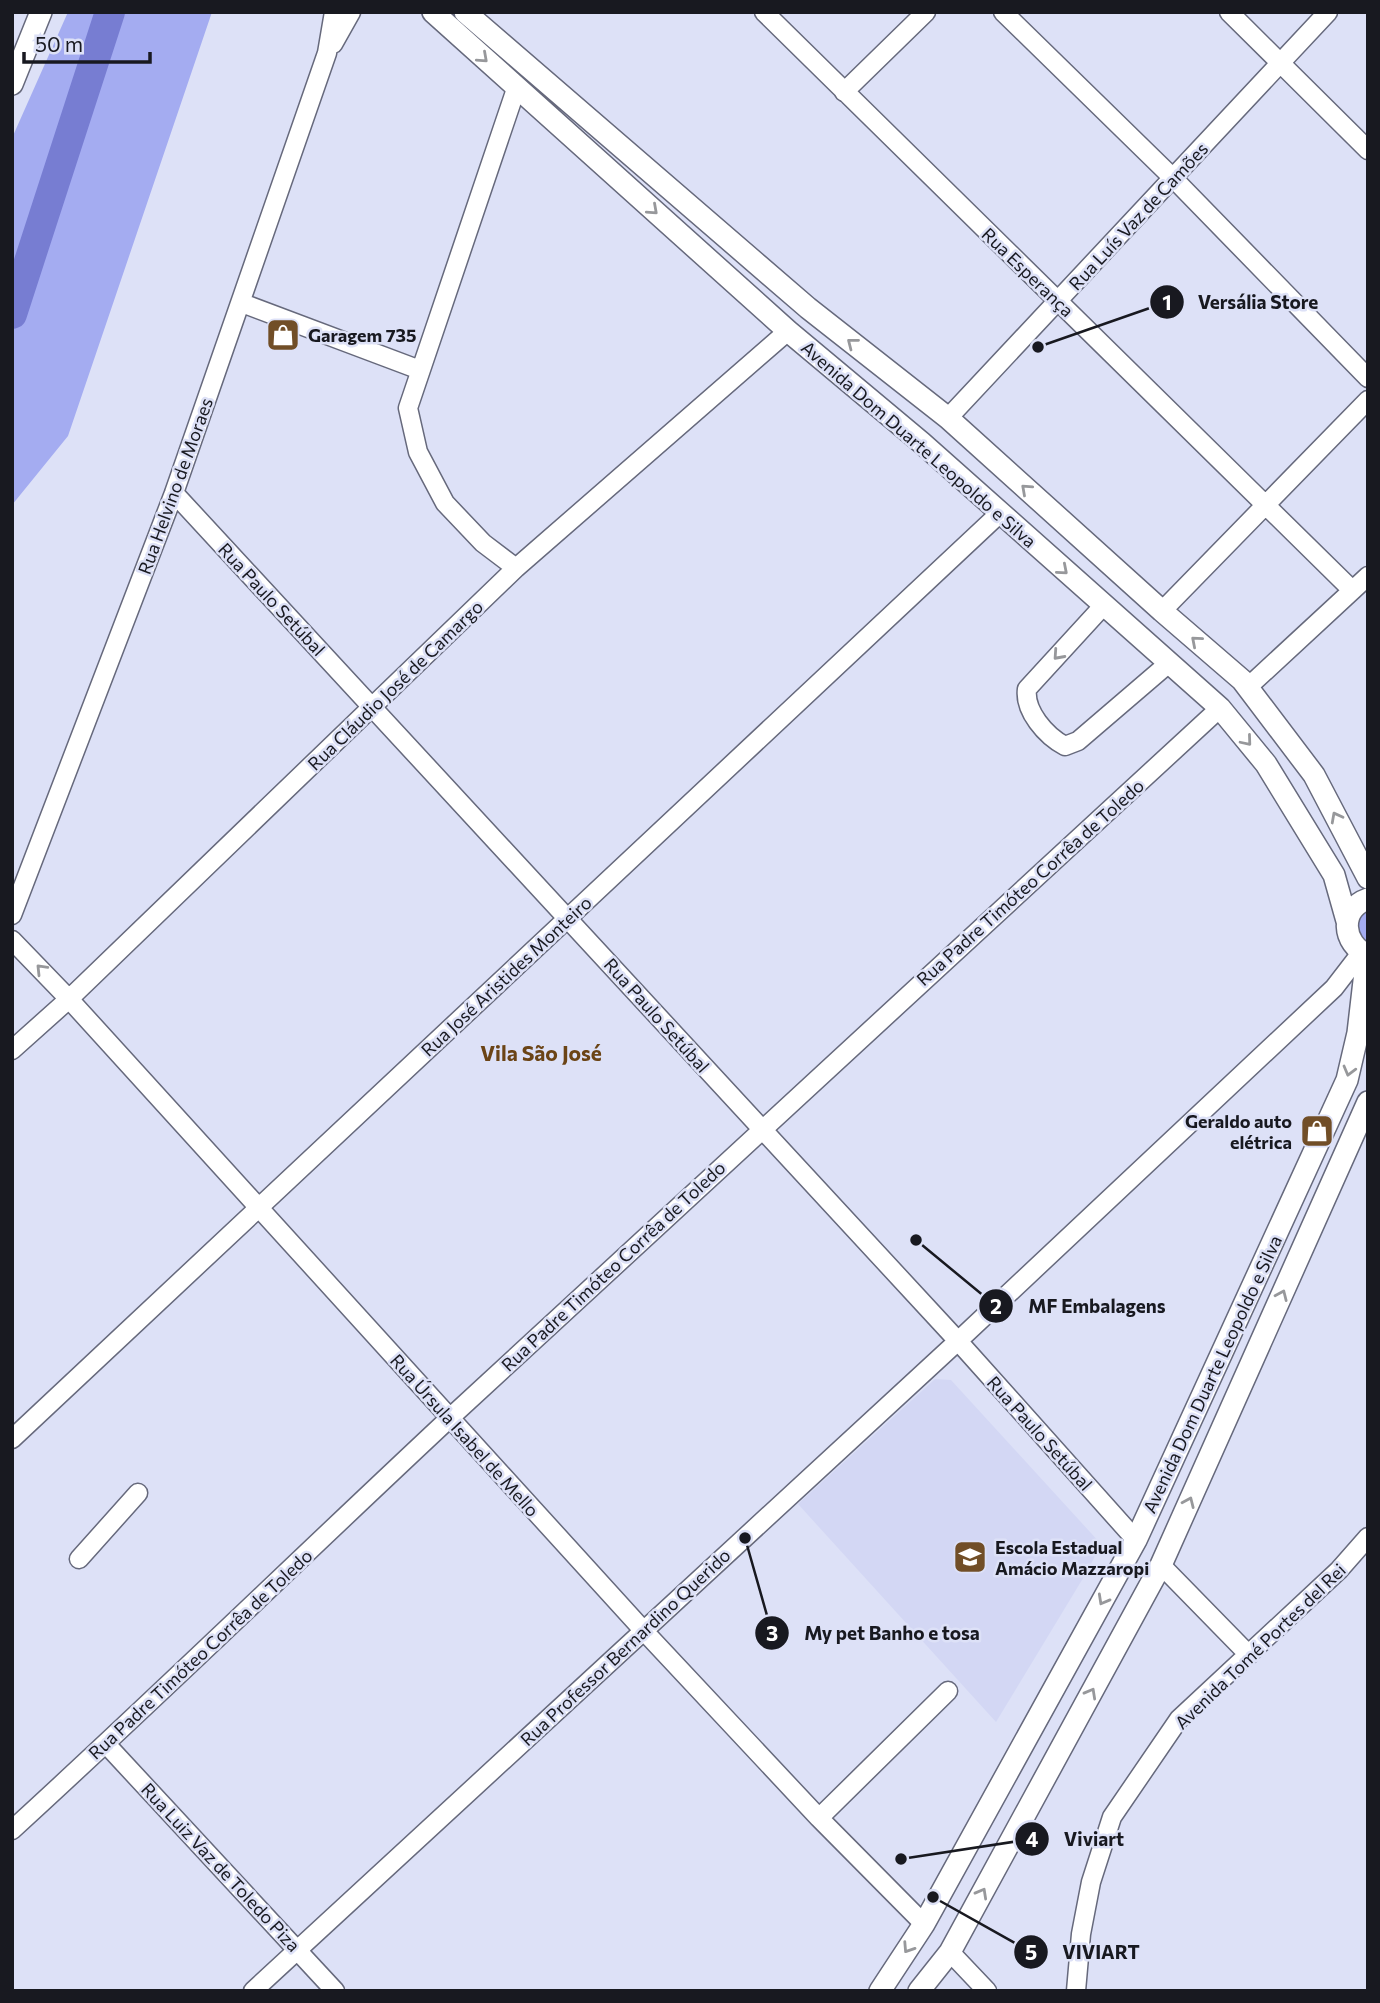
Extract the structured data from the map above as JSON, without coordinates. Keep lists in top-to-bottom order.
{
  "streets": {
    "main road": ["Avenida Dom Duarte Leopoldo e Silva"],
    "street": [
      "Rua Luís Vaz de Camões",
      "Rua Esperança",
      "Rua Helvino de Moraes",
      "Rua Paulo Setúbal",
      "Rua Cláudio José de Camargo",
      "Rua Padre Timóteo Corrêa de Toledo",
      "Rua José Aristides Monteiro",
      "Rua Úrsula Isabel de Mello",
      "Avenida Tomé Portes del Rei",
      "Rua Professor Bernardino Querido",
      "Rua Luiz Vaz de Toledo Piza"
    ]
  },
  "crossings": [
    ["Rua Luís Vaz de Camões", "Rua Esperança"],
    ["Rua Luís Vaz de Camões", "Avenida Dom Duarte Leopoldo e Silva"],
    ["Avenida Dom Duarte Leopoldo e Silva", "Rua Paulo Setúbal"],
    ["Avenida Dom Duarte Leopoldo e Silva", "Rua Cláudio José de Camargo"],
    ["Avenida Dom Duarte Leopoldo e Silva", "Rua Padre Timóteo Corrêa de Toledo"],
    ["Avenida Dom Duarte Leopoldo e Silva", "Rua José Aristides Monteiro"],
    ["Avenida Dom Duarte Leopoldo e Silva", "Rua Úrsula Isabel de Mello"],
    ["Avenida Dom Duarte Leopoldo e Silva", "Rua Professor Bernardino Querido"],
    ["Rua Helvino de Moraes", "Rua Paulo Setúbal"],
    ["Rua Paulo Setúbal", "Rua Cláudio José de Camargo"],
    ["Rua Paulo Setúbal", "Rua Padre Timóteo Corrêa de Toledo"],
    ["Rua Paulo Setúbal", "Rua José Aristides Monteiro"],
    ["Rua Paulo Setúbal", "Rua Professor Bernardino Querido"],
    ["Rua Cláudio José de Camargo", "Rua Úrsula Isabel de Mello"],
    ["Rua Padre Timóteo Corrêa de Toledo", "Rua Úrsula Isabel de Mello"],
    ["Rua Padre Timóteo Corrêa de Toledo", "Rua Luiz Vaz de Toledo Piza"],
    ["Rua José Aristides Monteiro", "Rua Úrsula Isabel de Mello"],
    ["Rua Úrsula Isabel de Mello", "Rua Professor Bernardino Querido"],
    ["Rua Professor Bernardino Querido", "Rua Luiz Vaz de Toledo Piza"]
  ],
  "districts": ["Vila São José"],
  "places": {
    "shop": ["Garagem 735", "Geraldo auto elétrica"],
    "other": [
      "Versália Store",
      "MF Embalagens",
      "My pet Banho e tosa",
      "Viviart",
      "VIVIART"
    ],
    "school or university": ["Escola Estadual Amácio Mazzaropi"]
  },
  "scale_bar": "50 m"
}
